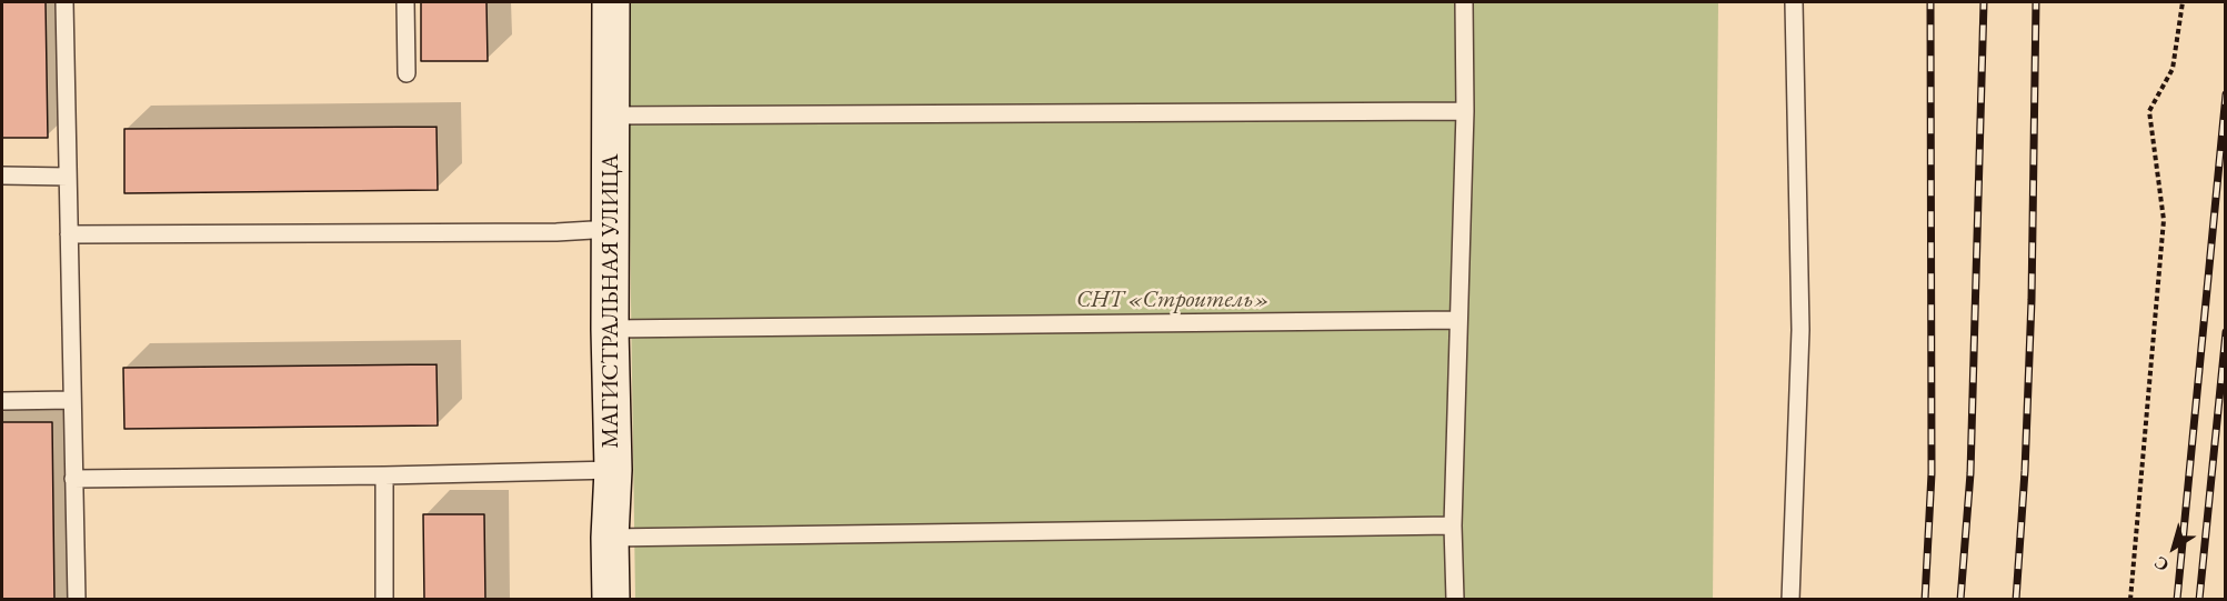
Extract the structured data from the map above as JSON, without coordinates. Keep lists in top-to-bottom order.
{
  "streets": {
    "street": ["МАГИСТРАЛЬНАЯ УЛИЦА"]
  },
  "parks": ["СНТ «Строитель»"],
  "north": "bottom left"
}
